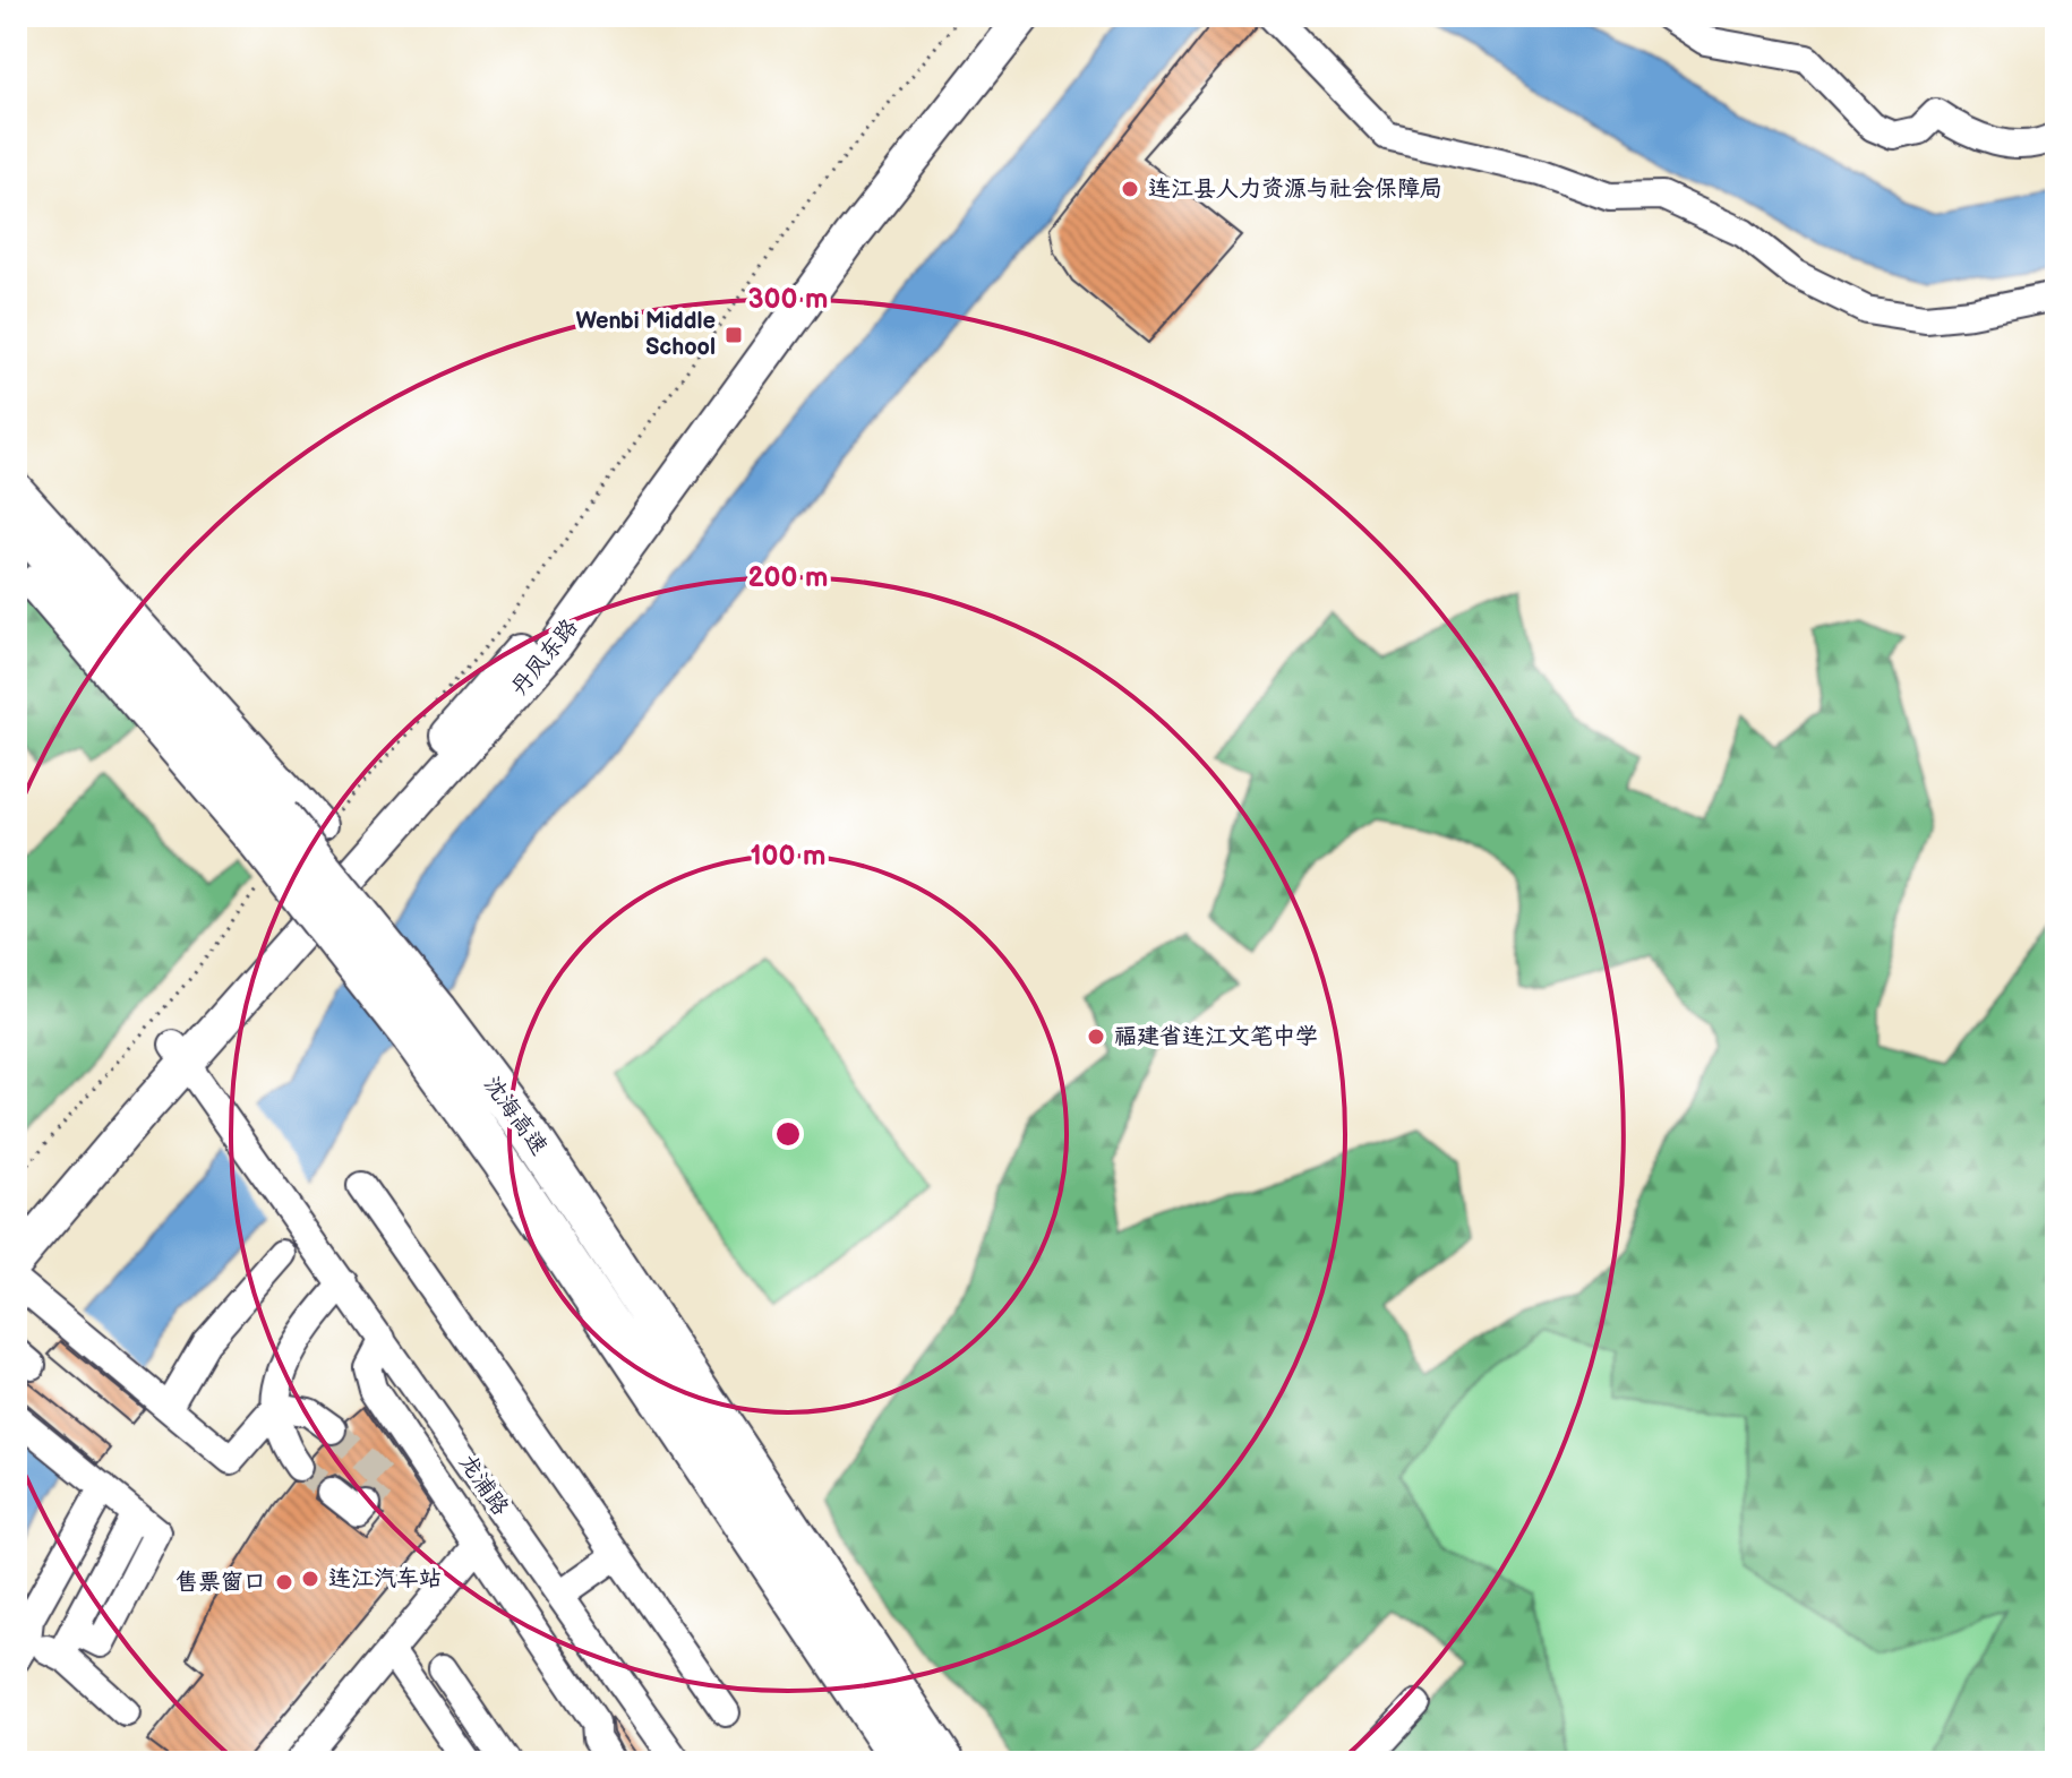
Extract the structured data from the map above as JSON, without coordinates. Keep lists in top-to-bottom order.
{
  "streets": {
    "highway": ["沈海高速"],
    "main road": ["丹凤东路"],
    "street": ["龙浦路"]
  },
  "crossings": [
    ["丹凤东路", "龙浦路"]
  ],
  "places": {
    "other": [
      "连江县人力资源与社会保障局",
      "福建省连江文笔中学",
      "连江汽车站",
      "售票窗口"
    ],
    "transit": ["Wenbi Middle School"]
  },
  "rings": ["300 m", "200 m", "100 m"]
}
